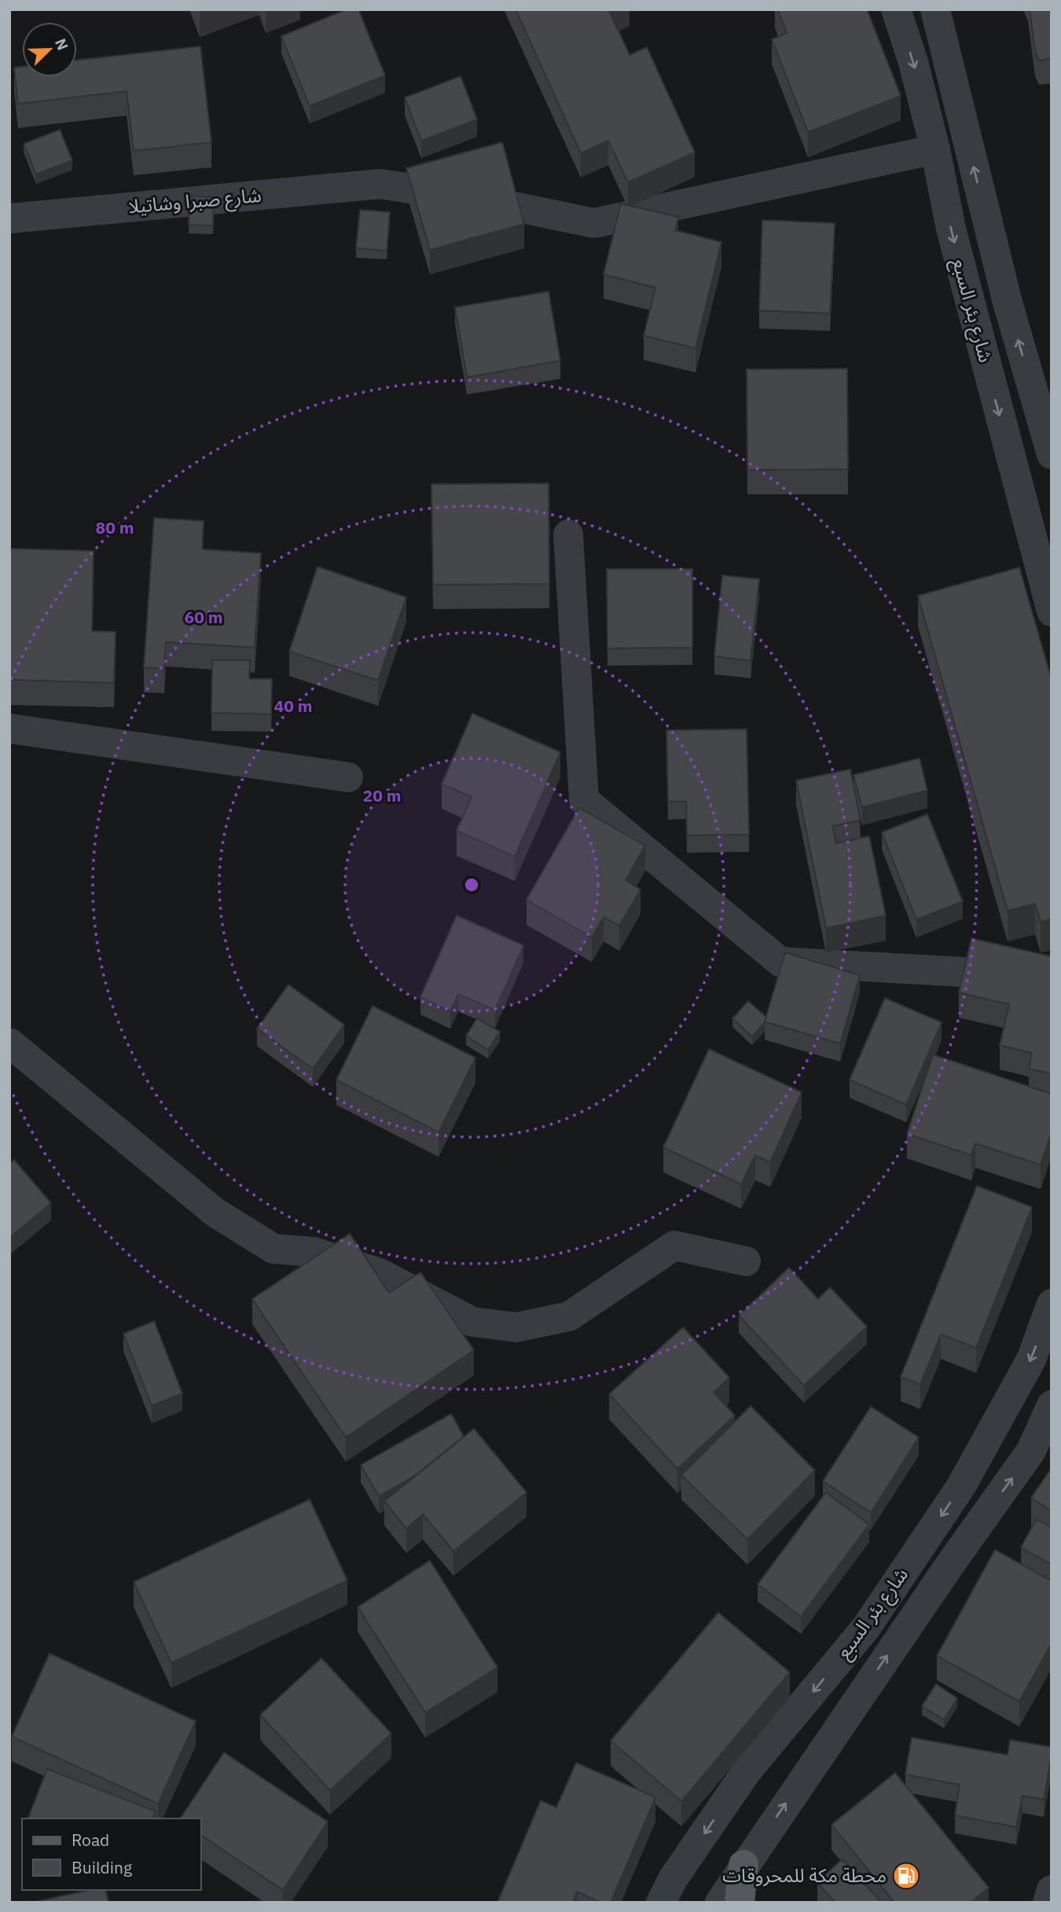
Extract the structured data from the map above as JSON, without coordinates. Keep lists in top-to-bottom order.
{
  "streets": {
    "street": ["شارع صبرا وشاتيلا", "شارع بئر السبع"]
  },
  "crossings": [
    ["شارع صبرا وشاتيلا", "شارع بئر السبع"]
  ],
  "places": {
    "fuel station": ["محطة مكة للمحروقات"]
  },
  "legend": ["Road", "Building"],
  "north": "top right",
  "rings": [
    "80 m",
    "60 m",
    "40 m",
    "20 m"
  ]
}
